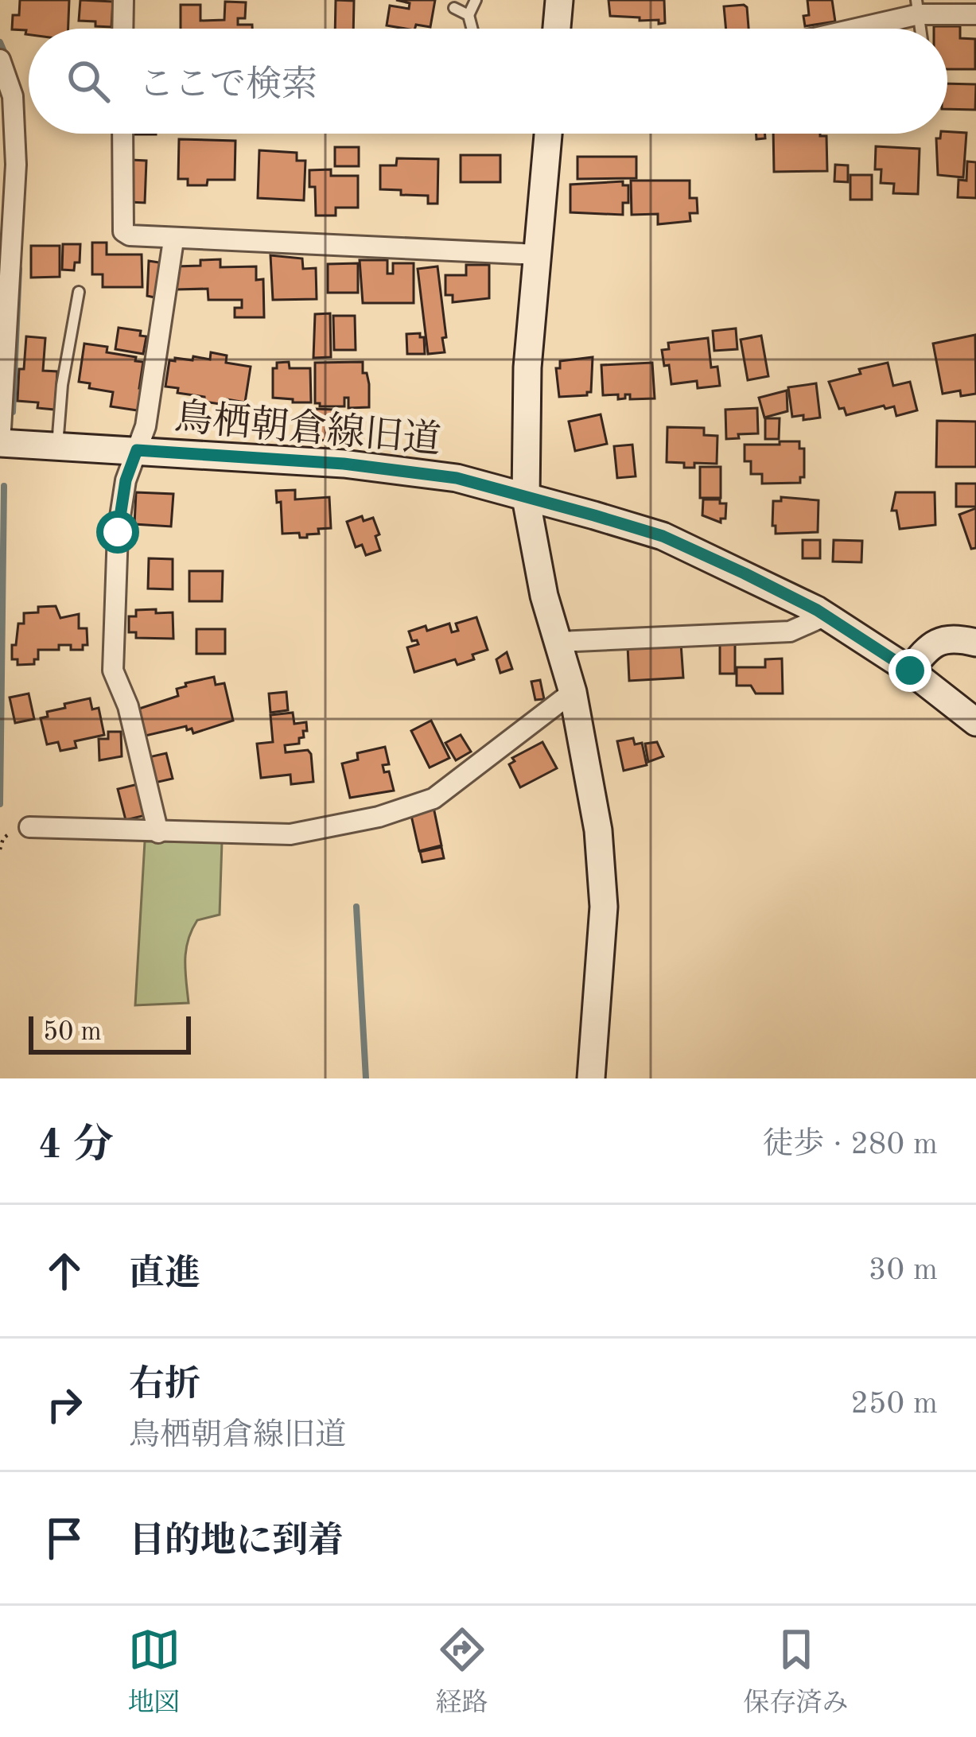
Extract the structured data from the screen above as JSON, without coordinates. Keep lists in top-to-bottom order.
{
  "streets": {
    "street": ["鳥栖朝倉線旧道"]
  },
  "scale_bar": "50 m",
  "page": {
    "search": "ここで検索",
    "scale": "50 m",
    "heading": ["4 分", "徒歩 · 280 m"],
    "list": [
      ["直進", "30 m"],
      ["右折", "鳥栖朝倉線旧道", "250 m"],
      "目的地に到着"
    ],
    "nav": ["地図", "経路", "保存済み"]
  }
}
